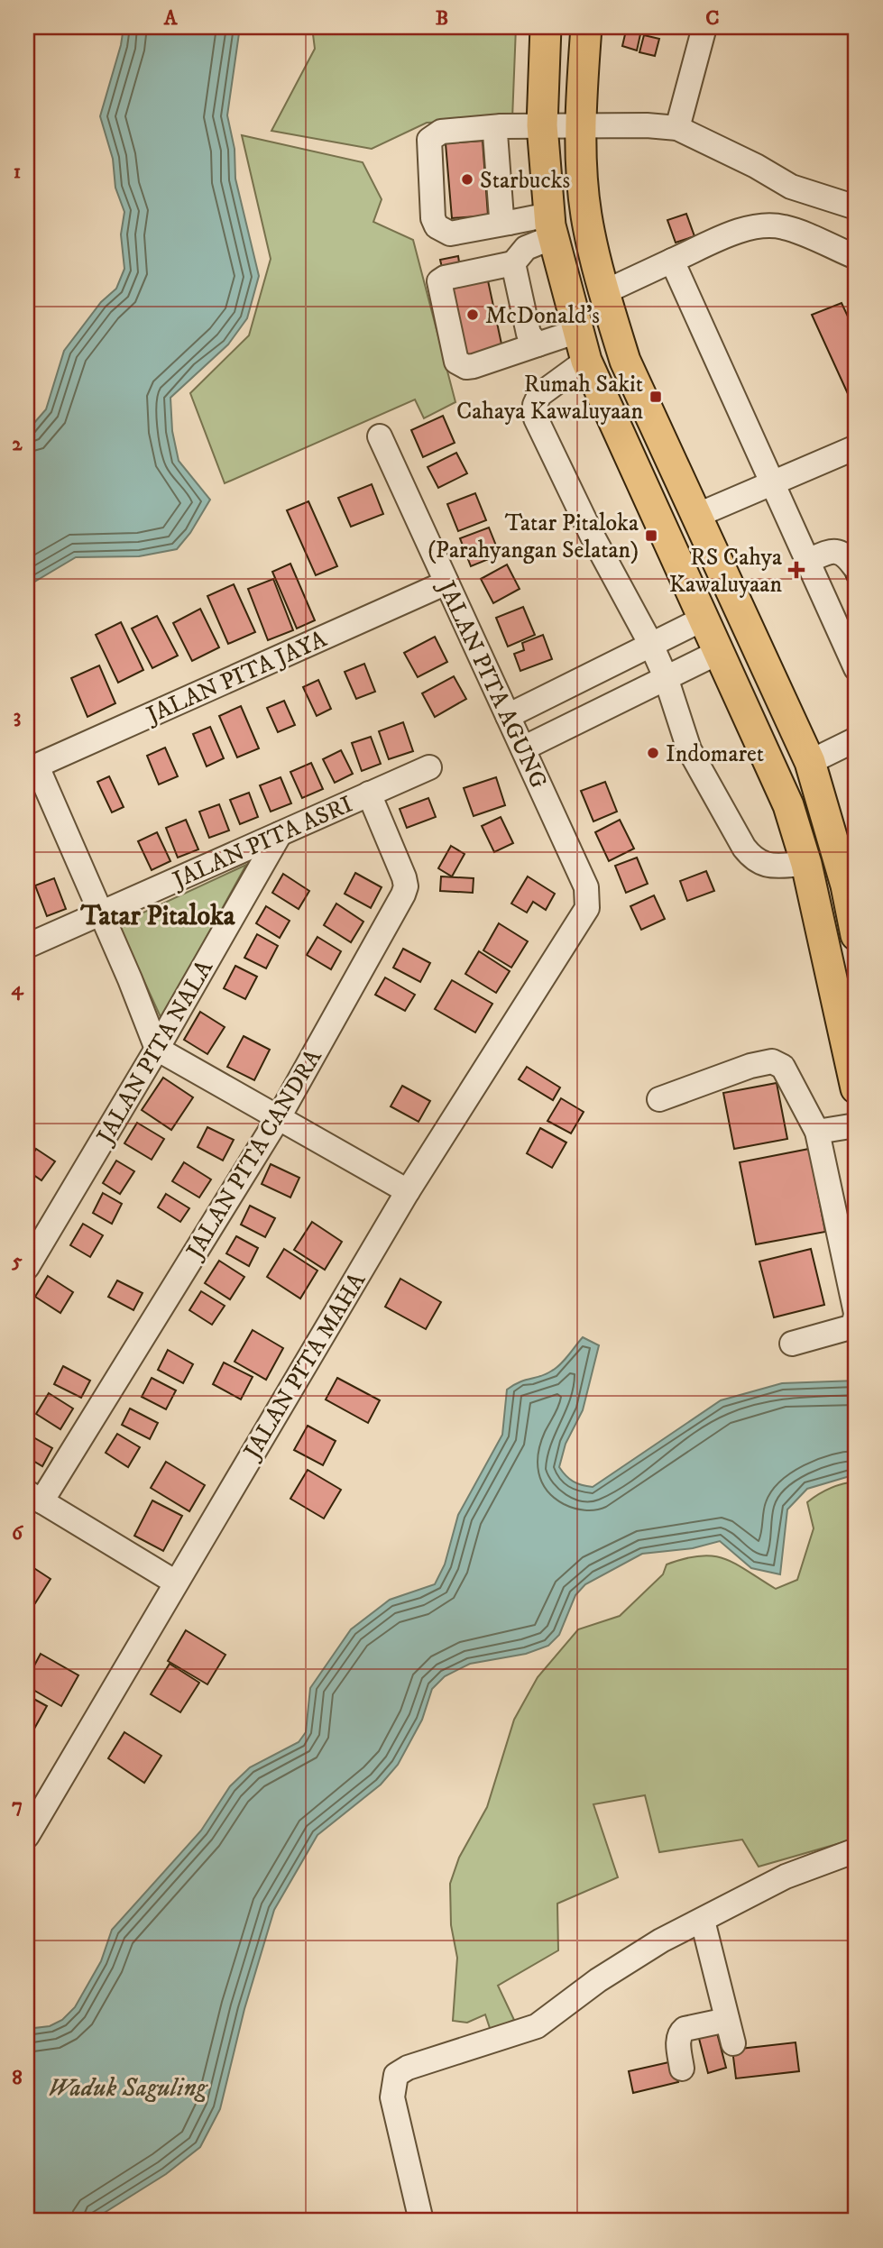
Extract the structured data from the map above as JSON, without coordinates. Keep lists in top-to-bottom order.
{
  "streets": {
    "street": [
      "JALAN PITA JAYA",
      "JALAN PITA AGUNG",
      "JALAN PITA ASRI",
      "JALAN PITA NALA",
      "JALAN PITA CANDRA",
      "JALAN PITA MAHA"
    ]
  },
  "crossings": [
    ["JALAN PITA JAYA", "JALAN PITA AGUNG"],
    ["JALAN PITA AGUNG", "JALAN PITA MAHA"],
    ["JALAN PITA ASRI", "JALAN PITA NALA"],
    ["JALAN PITA ASRI", "JALAN PITA CANDRA"]
  ],
  "districts": ["Tatar Pitaloka"],
  "water": ["Waduk Saguling"],
  "places": {
    "other": ["Starbucks", "McDonald's", "Indomaret"],
    "transit": ["Rumah Sakit Cahaya Kawaluyaan", "Tatar Pitaloka (Parahyangan Selatan)"],
    "health": ["RS Cahya Kawaluyaan"]
  },
  "grid": {
    "columns": ["A", "B", "C"],
    "rows": [
      "1",
      "2",
      "3",
      "4",
      "5",
      "6",
      "7",
      "8"
    ]
  }
}
